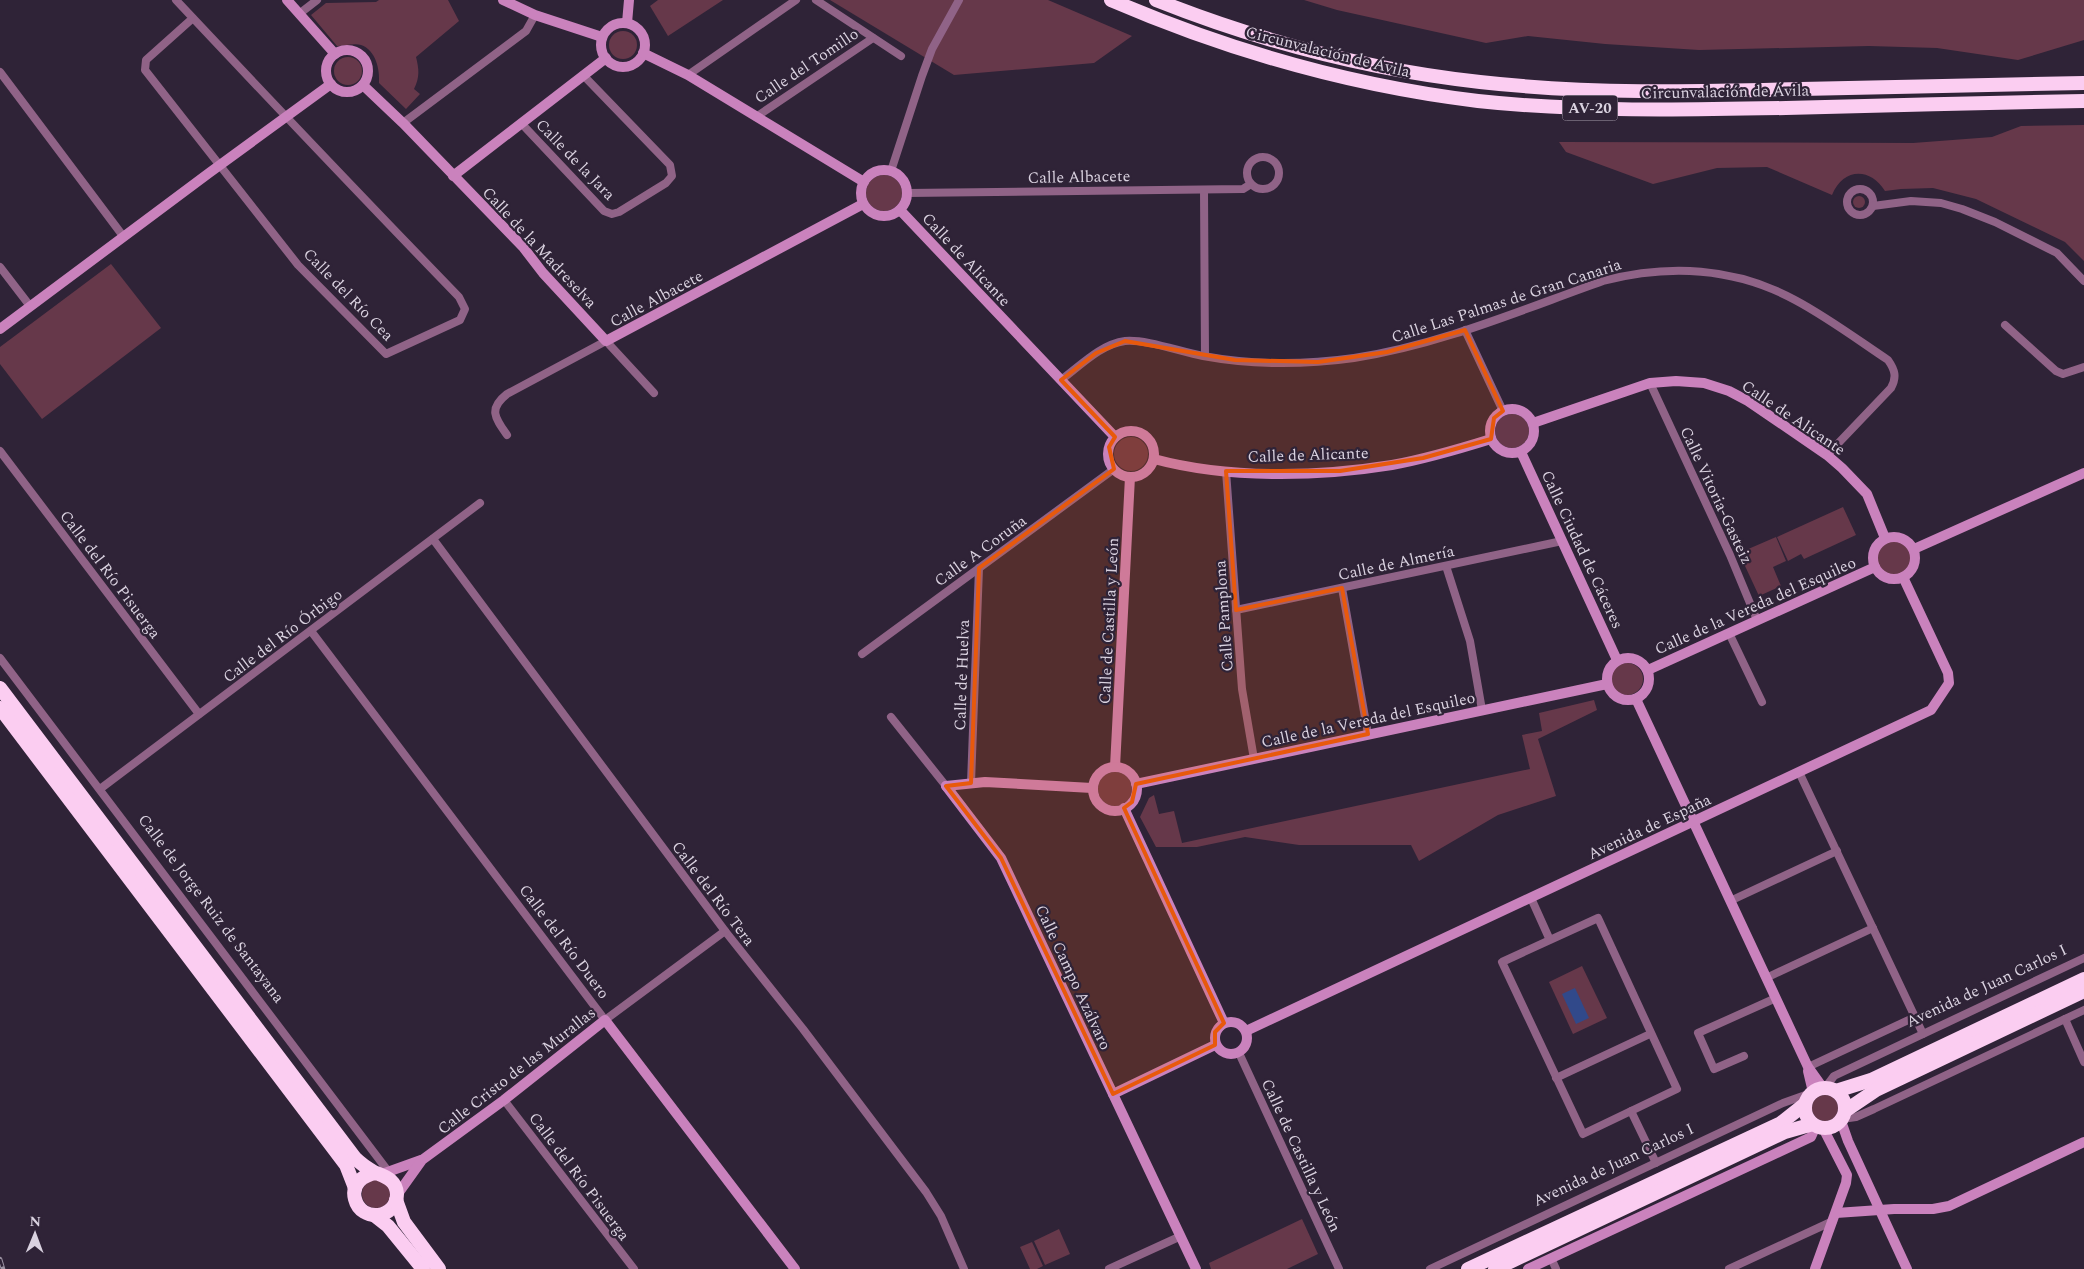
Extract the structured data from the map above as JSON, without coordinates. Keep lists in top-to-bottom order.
{
  "streets": {
    "highway": [
      "Circunvalación de Ávila",
      "AV-20",
      "Calle de Jorge Ruiz de Santayana",
      "Avenida de Juan Carlos I"
    ],
    "street": [
      "Calle del Tomillo",
      "Calle de la Jara",
      "Calle Albacete",
      "Calle de la Madreselva",
      "Calle de Alicante",
      "Calle del Río Cea",
      "Calle Las Palmas de Gran Canaria",
      "Calle Vitoria-Gasteiz",
      "Calle Ciudad de Cáceres",
      "Calle A Coruña",
      "Calle de Almería",
      "Calle del Río Pisuerga",
      "Calle de la Vereda del Esquileo",
      "Calle Pamplona",
      "Calle de Castilla y León",
      "Calle del Río Órbigo",
      "Calle de Huelva",
      "Avenida de España",
      "Calle del Río Tera",
      "Calle del Río Duero",
      "Calle Campo Azálvaro",
      "Calle Cristo de las Murallas"
    ]
  },
  "crossings": [
    ["Calle del Tomillo", "Calle de la Jara"],
    ["Calle del Tomillo", "Calle Albacete"],
    ["Calle del Tomillo", "Calle de Alicante"],
    ["Calle de la Jara", "Calle de la Madreselva"],
    ["Calle Albacete", "Calle de la Madreselva"],
    ["Calle Albacete", "Calle de Alicante"],
    ["Calle de Alicante", "Calle Las Palmas de Gran Canaria"],
    ["Calle de Alicante", "Calle Vitoria-Gasteiz"],
    ["Calle de Alicante", "Calle Ciudad de Cáceres"],
    ["Calle de Alicante", "Calle A Coruña"],
    ["Calle de Alicante", "Calle de la Vereda del Esquileo"],
    ["Calle de Alicante", "Calle Pamplona"],
    ["Calle de Alicante", "Calle de Castilla y León"],
    ["Calle de Alicante", "Avenida de España"],
    ["Calle Vitoria-Gasteiz", "Calle de la Vereda del Esquileo"],
    ["Calle Ciudad de Cáceres", "Calle de Almería"],
    ["Calle Ciudad de Cáceres", "Calle de la Vereda del Esquileo"],
    ["Calle A Coruña", "Calle de Castilla y León"],
    ["Calle A Coruña", "Calle de Huelva"],
    ["Calle de Almería", "Calle Pamplona"],
    ["Calle del Río Pisuerga", "Calle del Río Órbigo"],
    ["Calle del Río Pisuerga", "Calle Cristo de las Murallas"],
    ["Calle de la Vereda del Esquileo", "Calle Pamplona"],
    ["Calle de la Vereda del Esquileo", "Calle de Castilla y León"],
    ["Calle de la Vereda del Esquileo", "Avenida de España"],
    ["Calle de Castilla y León", "Avenida de España"],
    ["Calle del Río Órbigo", "Calle del Río Tera"],
    ["Calle del Río Órbigo", "Calle de Jorge Ruiz de Santayana"],
    ["Calle del Río Órbigo", "Calle del Río Duero"],
    ["Calle del Río Tera", "Calle Cristo de las Murallas"],
    ["Calle de Jorge Ruiz de Santayana", "Calle Cristo de las Murallas"],
    ["Calle del Río Duero", "Calle Cristo de las Murallas"]
  ],
  "north": "top"
}
